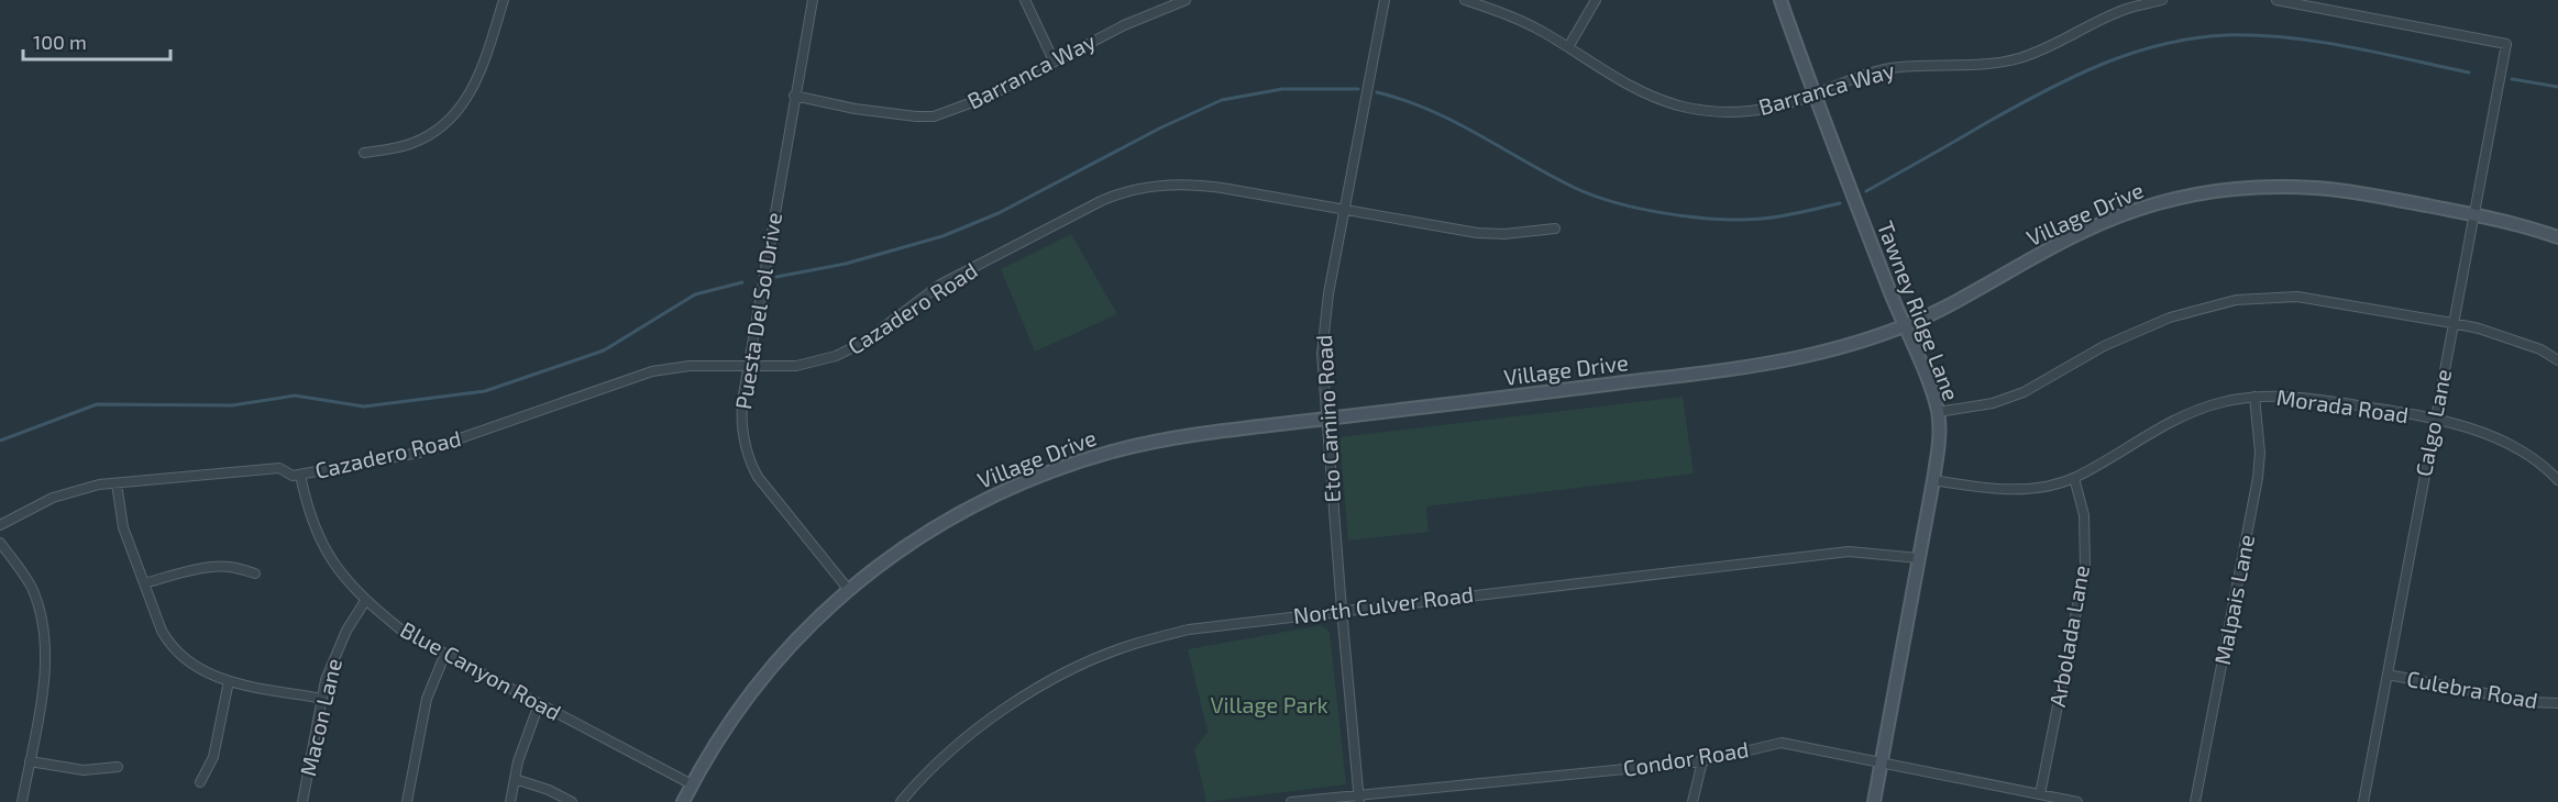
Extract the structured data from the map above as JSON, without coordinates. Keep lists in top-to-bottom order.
{
  "streets": {
    "main road": ["Village Drive", "Tawney Ridge Lane"],
    "street": [
      "Barranca Way",
      "Cazadero Road",
      "Puesta Del Sol Drive",
      "Morada Road",
      "Eto Camino Road",
      "Calgo Lane",
      "Malpais Lane",
      "North Culver Road",
      "Arbolada Lane",
      "Blue Canyon Road",
      "Culebra Road",
      "Macon Lane",
      "Condor Road"
    ]
  },
  "crossings": [
    ["Barranca Way", "Puesta Del Sol Drive"],
    ["Barranca Way", "Tawney Ridge Lane"],
    ["Village Drive", "Puesta Del Sol Drive"],
    ["Village Drive", "Tawney Ridge Lane"],
    ["Village Drive", "Eto Camino Road"],
    ["Village Drive", "Calgo Lane"],
    ["Village Drive", "Blue Canyon Road"],
    ["Cazadero Road", "Puesta Del Sol Drive"],
    ["Cazadero Road", "Eto Camino Road"],
    ["Cazadero Road", "Blue Canyon Road"],
    ["Tawney Ridge Lane", "Morada Road"],
    ["Tawney Ridge Lane", "North Culver Road"],
    ["Tawney Ridge Lane", "Condor Road"],
    ["Morada Road", "Calgo Lane"],
    ["Morada Road", "Malpais Lane"],
    ["Morada Road", "Arbolada Lane"],
    ["Eto Camino Road", "North Culver Road"],
    ["Eto Camino Road", "Condor Road"],
    ["Calgo Lane", "Culebra Road"],
    ["Arbolada Lane", "Condor Road"],
    ["Blue Canyon Road", "Macon Lane"]
  ],
  "parks": ["Village Park"],
  "scale_bar": "100 m"
}
